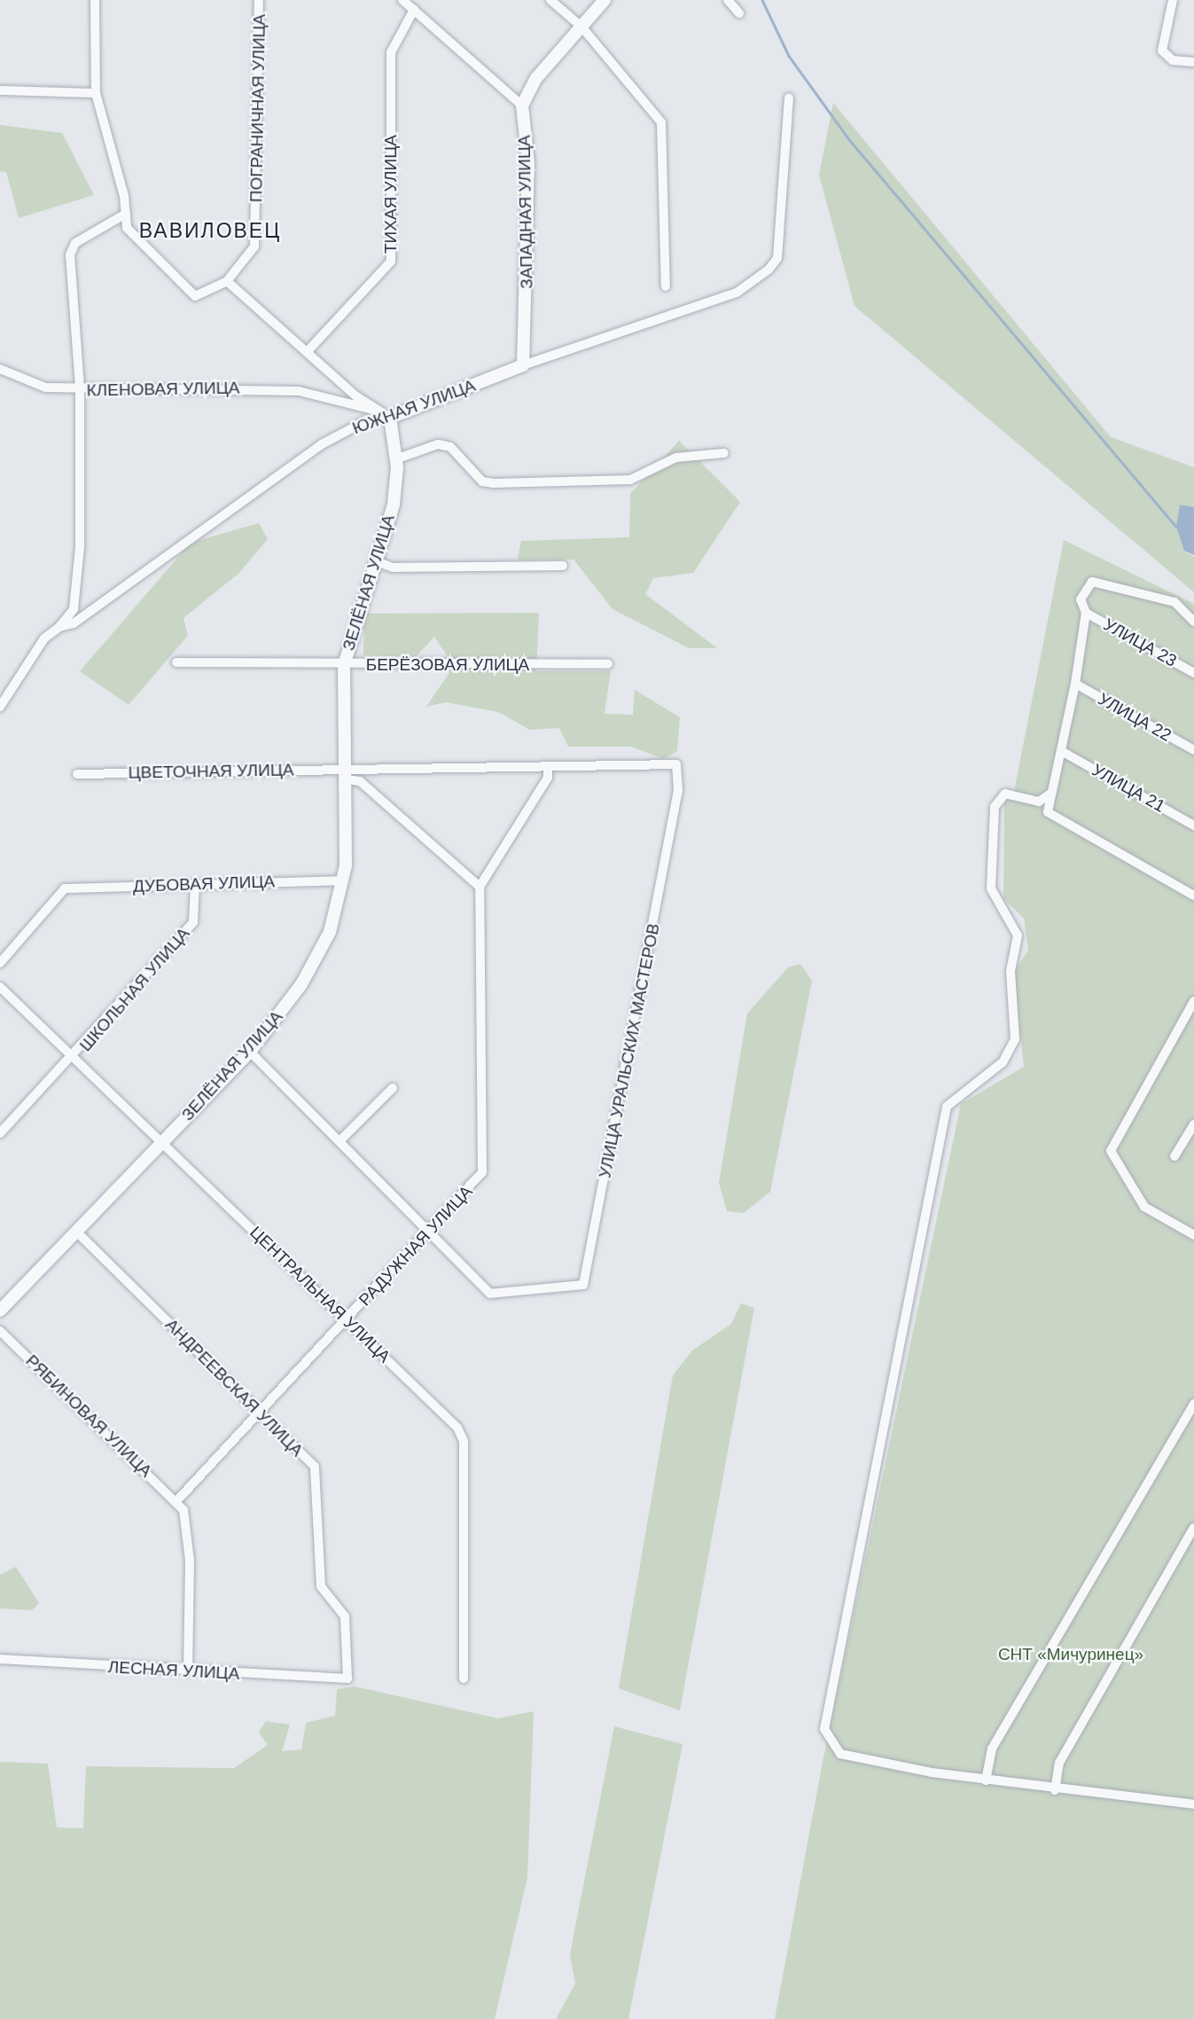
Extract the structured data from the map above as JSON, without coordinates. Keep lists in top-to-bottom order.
{
  "streets": {
    "street": [
      "ПОГРАНИЧНАЯ УЛИЦА",
      "ТИХАЯ УЛИЦА",
      "ЗАПАДНАЯ УЛИЦА",
      "КЛЕНОВАЯ УЛИЦА",
      "ЮЖНАЯ УЛИЦА",
      "ЗЕЛЁНАЯ УЛИЦА",
      "УЛИЦА 23",
      "БЕРЁЗОВАЯ УЛИЦА",
      "УЛИЦА 22",
      "ЦВЕТОЧНАЯ УЛИЦА",
      "УЛИЦА 21",
      "ДУБОВАЯ УЛИЦА",
      "ШКОЛЬНАЯ УЛИЦА",
      "УЛИЦА УРАЛЬСКИХ МАСТЕРОВ",
      "РАДУЖНАЯ УЛИЦА",
      "ЦЕНТРАЛЬНАЯ УЛИЦА",
      "АНДРЕЕВСКАЯ УЛИЦА",
      "РЯБИНОВАЯ УЛИЦА",
      "ЛЕСНАЯ УЛИЦА"
    ]
  },
  "crossings": [
    ["ЗАПАДНАЯ УЛИЦА", "ЮЖНАЯ УЛИЦА"],
    ["КЛЕНОВАЯ УЛИЦА", "ЮЖНАЯ УЛИЦА"],
    ["ЮЖНАЯ УЛИЦА", "ЗЕЛЁНАЯ УЛИЦА"],
    ["ЗЕЛЁНАЯ УЛИЦА", "БЕРЁЗОВАЯ УЛИЦА"],
    ["ЗЕЛЁНАЯ УЛИЦА", "ЦВЕТОЧНАЯ УЛИЦА"],
    ["ЗЕЛЁНАЯ УЛИЦА", "ДУБОВАЯ УЛИЦА"],
    ["ЗЕЛЁНАЯ УЛИЦА", "ЦЕНТРАЛЬНАЯ УЛИЦА"],
    ["ЗЕЛЁНАЯ УЛИЦА", "АНДРЕЕВСКАЯ УЛИЦА"],
    ["ЦВЕТОЧНАЯ УЛИЦА", "УЛИЦА УРАЛЬСКИХ МАСТЕРОВ"],
    ["ДУБОВАЯ УЛИЦА", "ШКОЛЬНАЯ УЛИЦА"],
    ["ШКОЛЬНАЯ УЛИЦА", "ЦЕНТРАЛЬНАЯ УЛИЦА"],
    ["УЛИЦА УРАЛЬСКИХ МАСТЕРОВ", "РАДУЖНАЯ УЛИЦА"],
    ["РАДУЖНАЯ УЛИЦА", "ЦЕНТРАЛЬНАЯ УЛИЦА"],
    ["РАДУЖНАЯ УЛИЦА", "АНДРЕЕВСКАЯ УЛИЦА"],
    ["РАДУЖНАЯ УЛИЦА", "РЯБИНОВАЯ УЛИЦА"],
    ["АНДРЕЕВСКАЯ УЛИЦА", "ЛЕСНАЯ УЛИЦА"]
  ],
  "districts": ["ВАВИЛОВЕЦ"],
  "parks": ["СНТ «Мичуринец»"]
}
